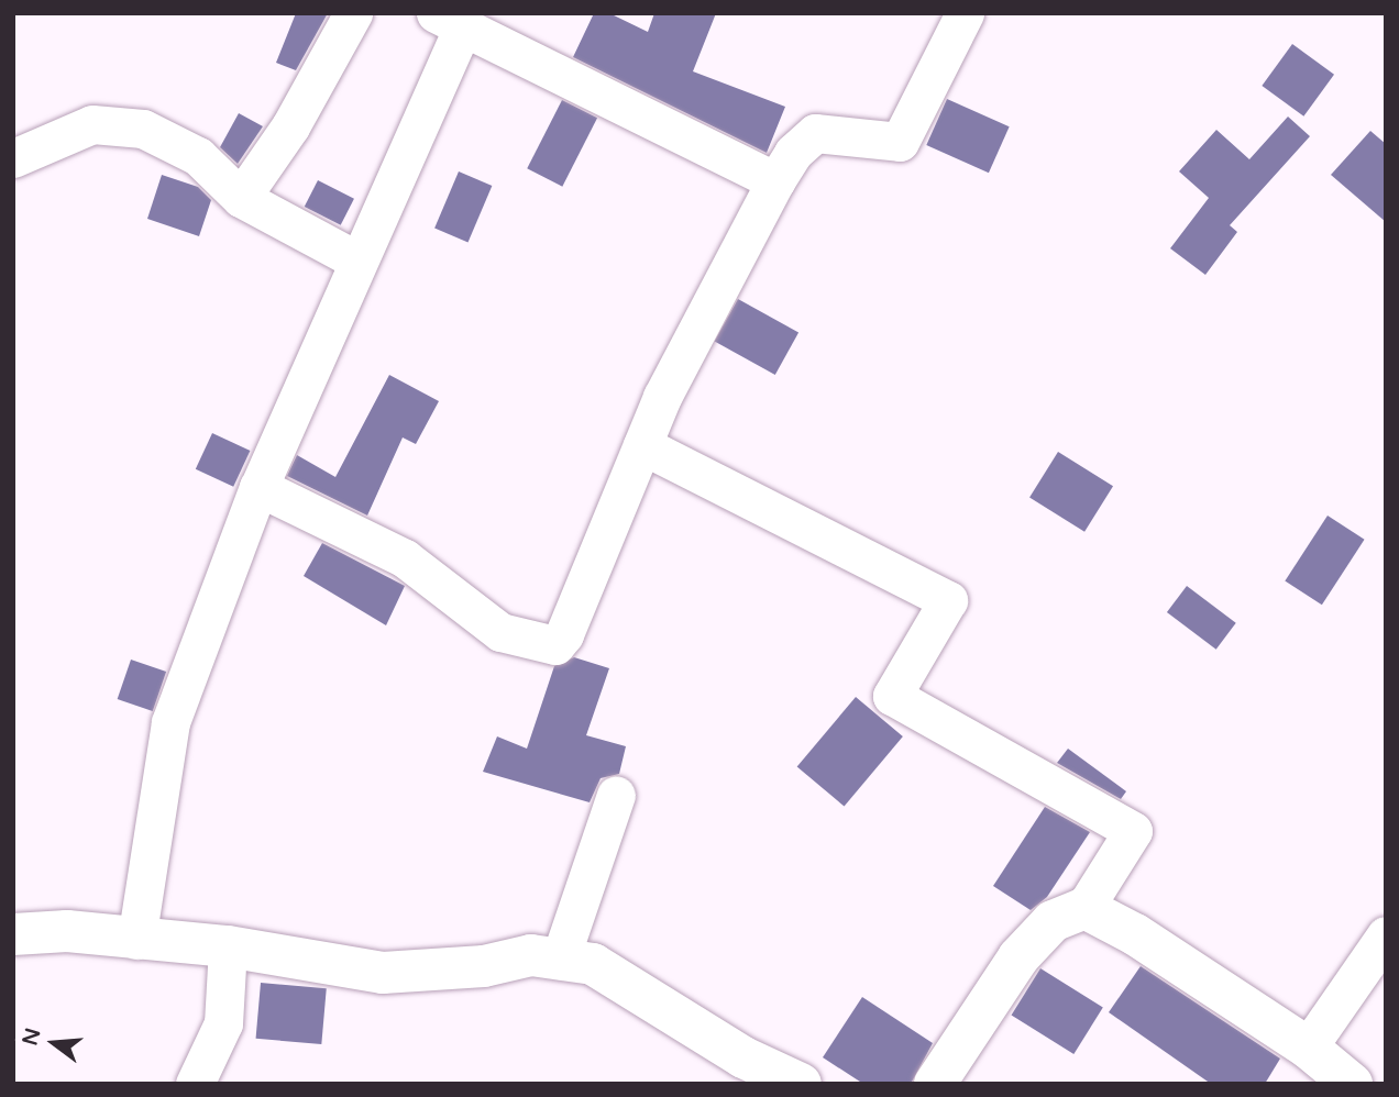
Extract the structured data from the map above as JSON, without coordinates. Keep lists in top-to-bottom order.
{
  "north": "left"
}
